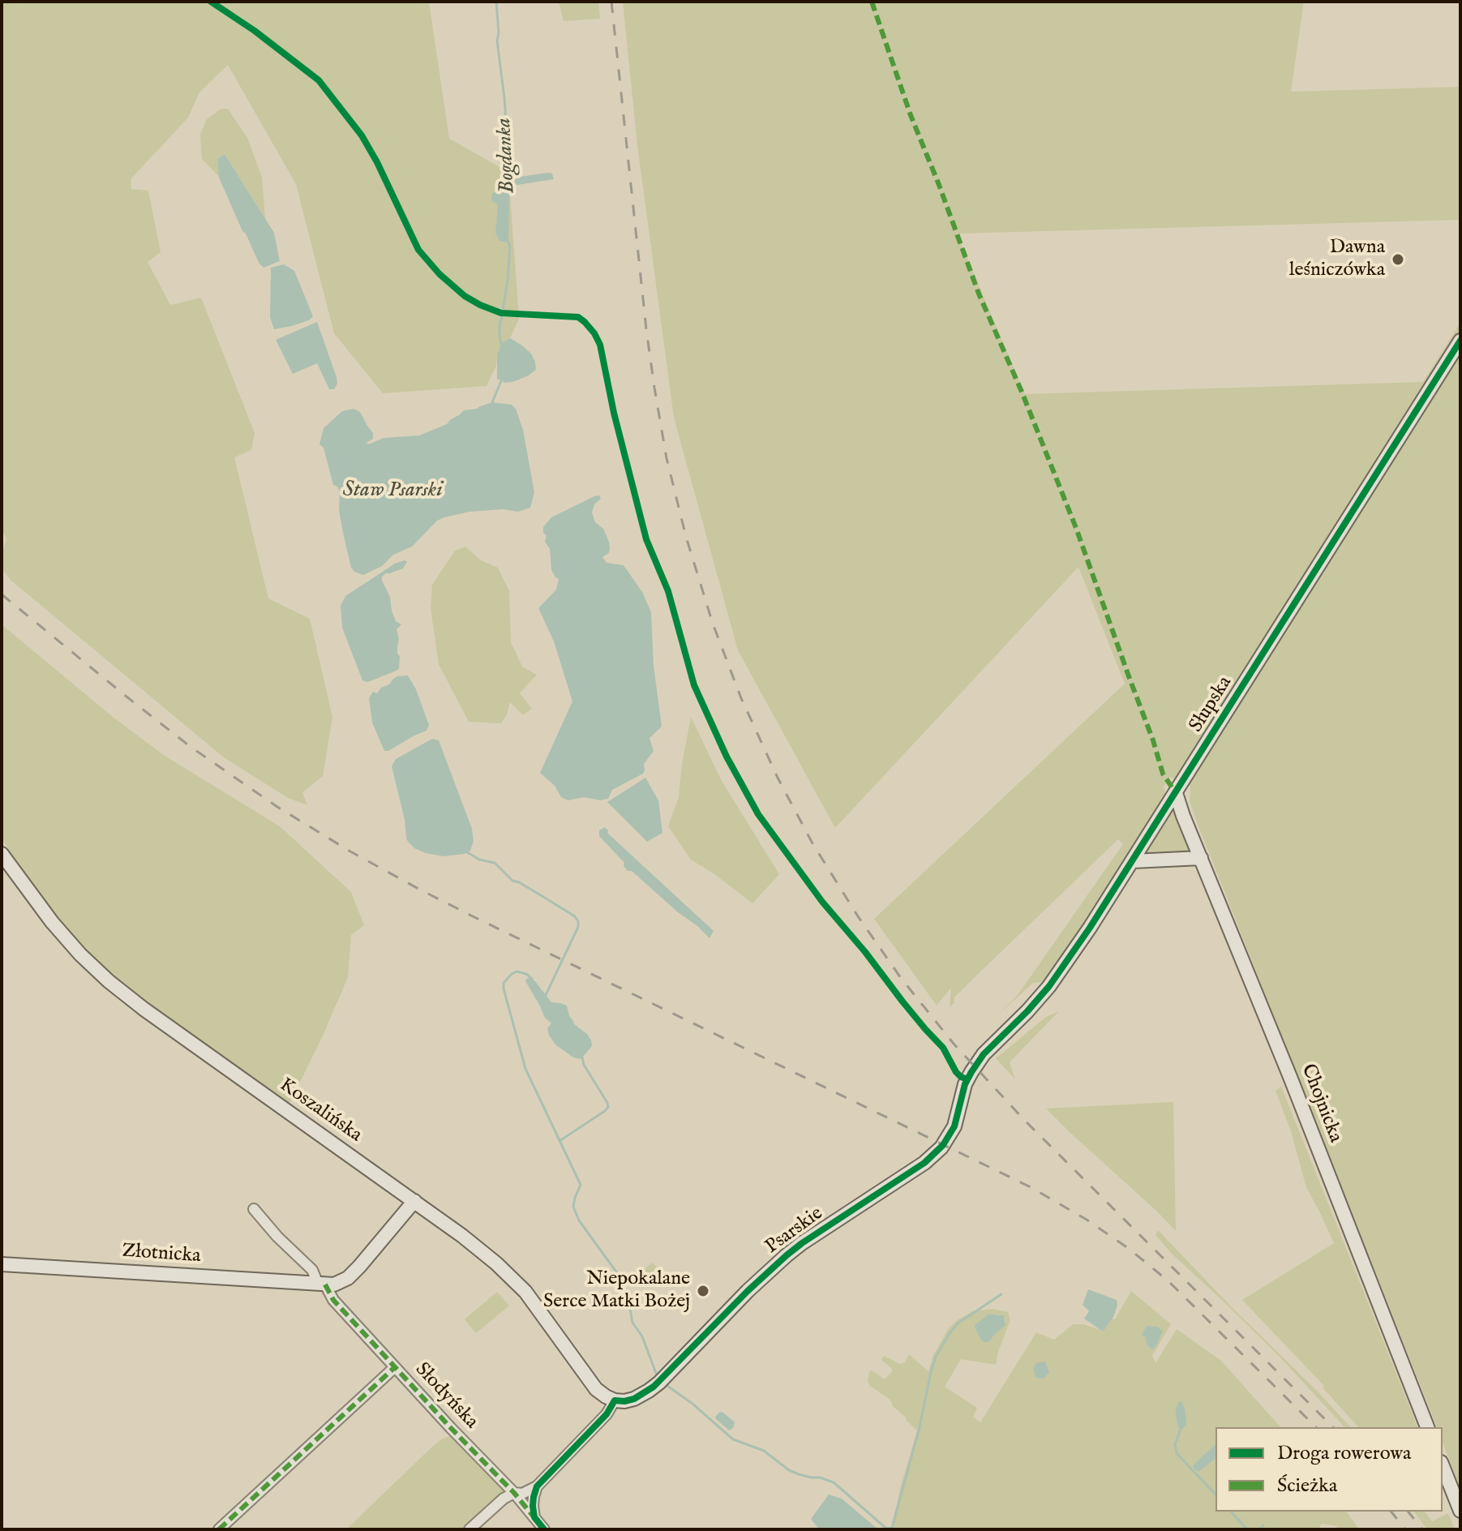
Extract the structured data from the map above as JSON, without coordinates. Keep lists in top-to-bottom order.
{
  "streets": {
    "street": [
      "Słupska",
      "Chojnicka",
      "Koszalińska",
      "Psarskie",
      "Złotnicka",
      "Słodyńska"
    ]
  },
  "crossings": [
    ["Słupska", "Chojnicka"],
    ["Słupska", "Psarskie"],
    ["Koszalińska", "Psarskie"],
    ["Koszalińska", "Złotnicka"],
    ["Złotnicka", "Słodyńska"]
  ],
  "water": ["Bogdanka", "Staw Psarski"],
  "places": ["Dawna leśniczówka", "Niepokalane Serce Matki Bożej"],
  "legend": ["Droga rowerowa", "Ścieżka"]
}
